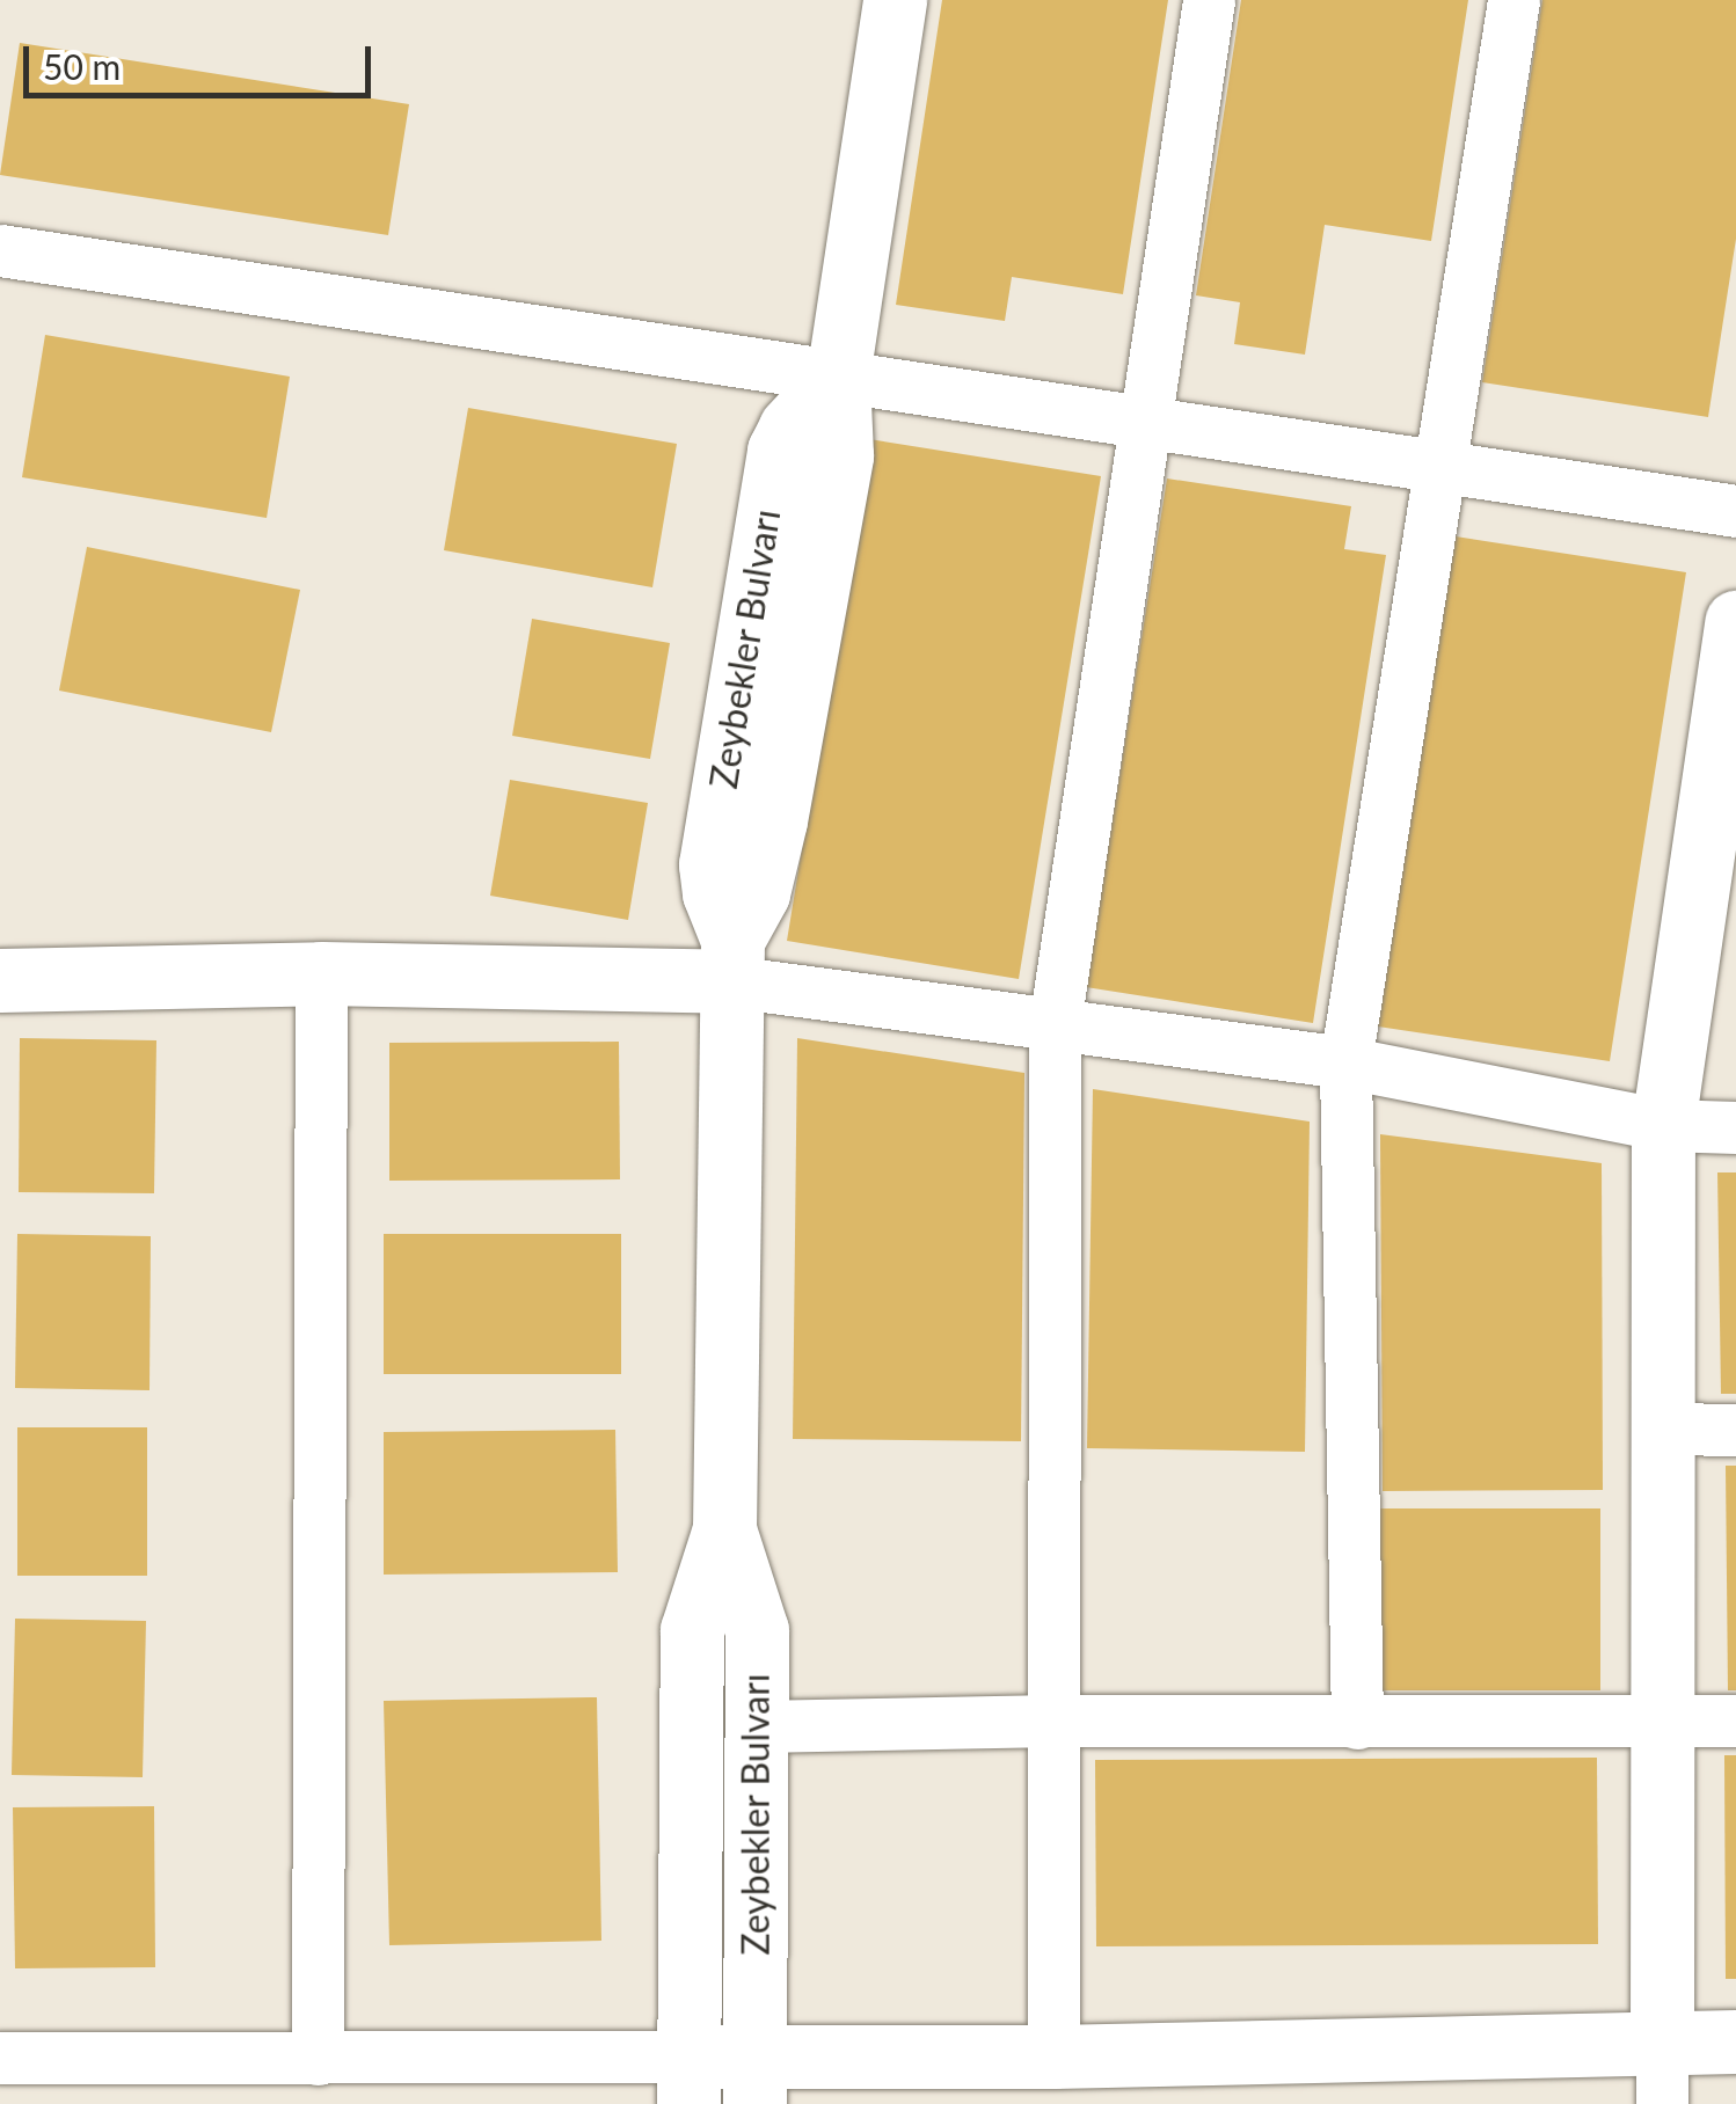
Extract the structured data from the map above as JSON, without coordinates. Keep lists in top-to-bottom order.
{
  "streets": {
    "street": ["Zeybekler Bulvarı"]
  },
  "scale_bar": "50 m"
}
